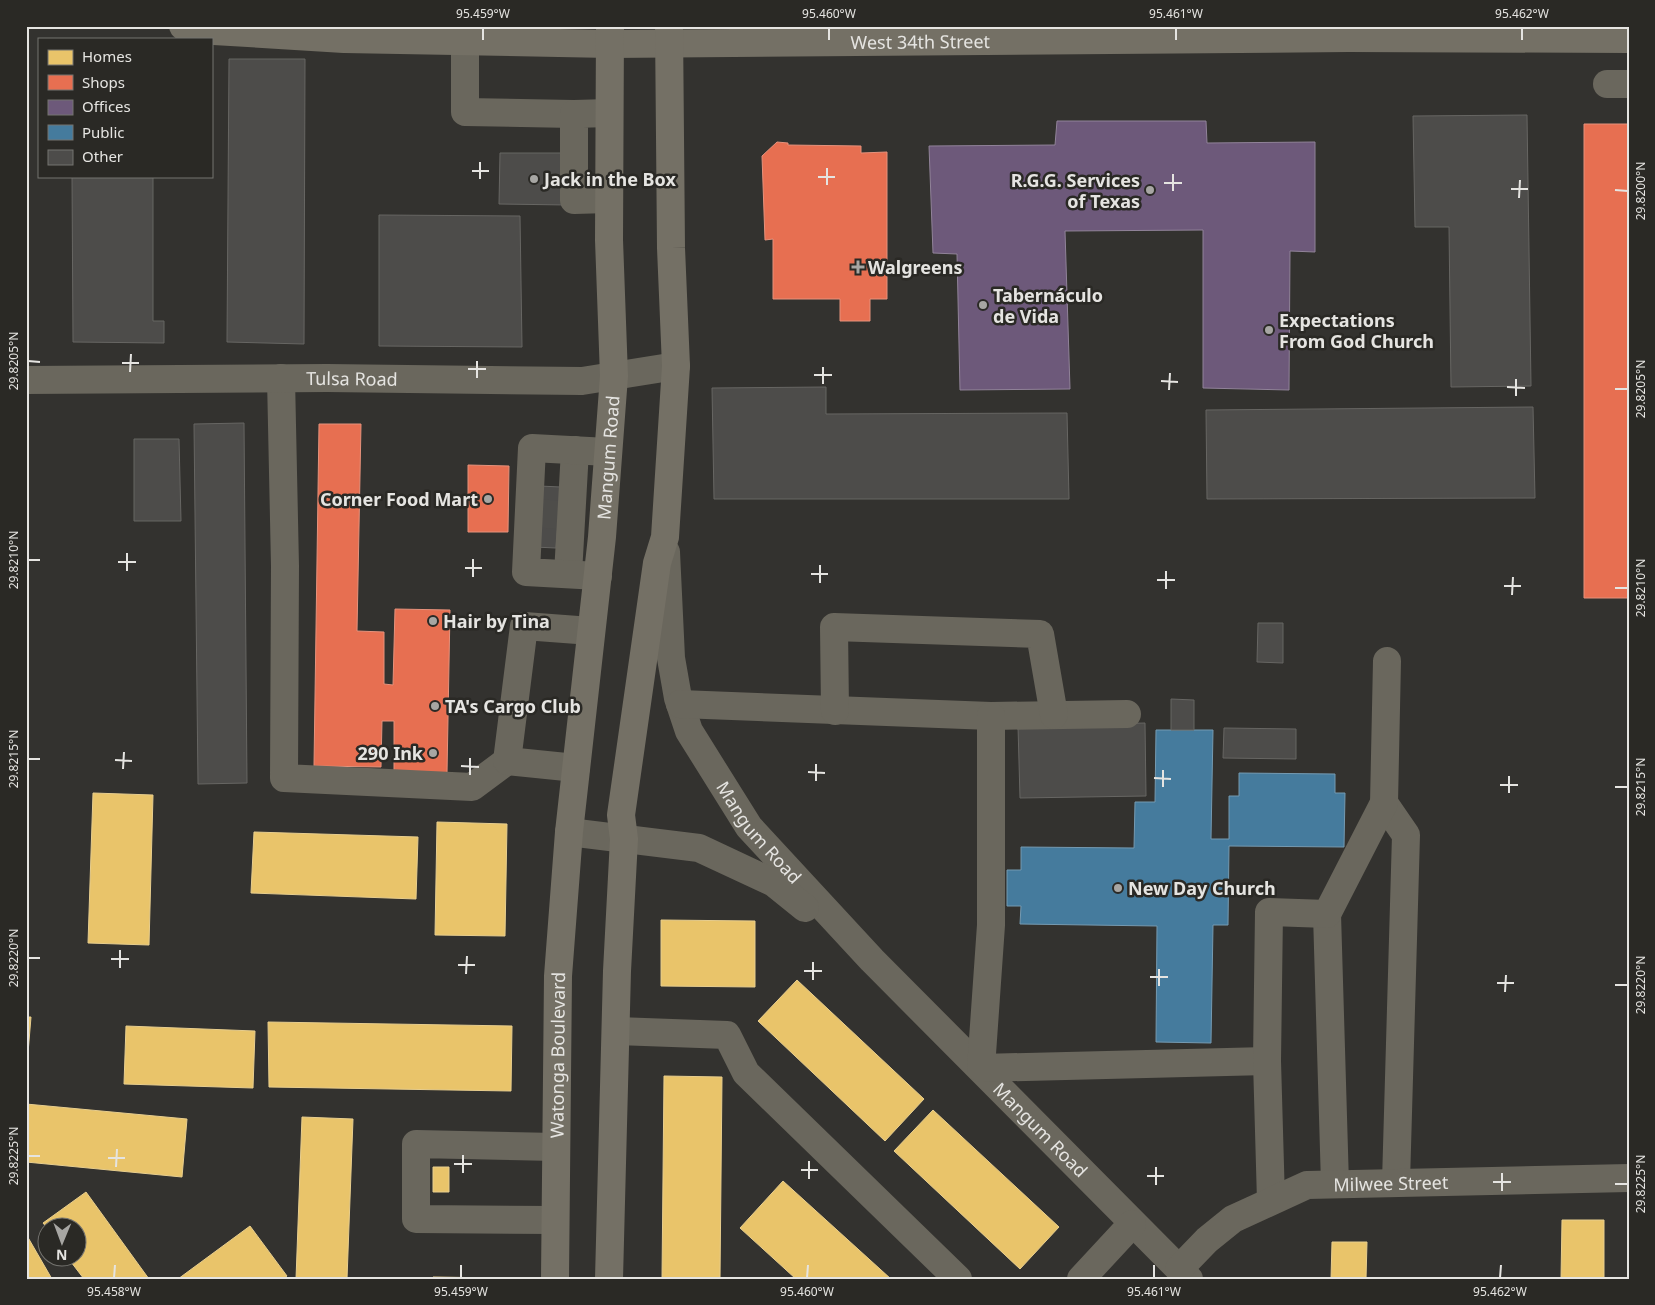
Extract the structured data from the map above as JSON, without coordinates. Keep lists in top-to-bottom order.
{
  "streets": {
    "main road": ["West 34th Street", "Mangum Road", "Watonga Boulevard"],
    "street": ["Tulsa Road", "Milwee Street"]
  },
  "crossings": [
    ["West 34th Street", "Mangum Road"],
    ["Tulsa Road", "Mangum Road"],
    ["Mangum Road", "Watonga Boulevard"],
    ["Mangum Road", "Milwee Street"]
  ],
  "places": {
    "other": [
      "Jack in the Box",
      "R.G.G. Services of Texas",
      "Tabernáculo de Vida",
      "Expectations From God Church",
      "Corner Food Mart",
      "Hair by Tina",
      "TA's Cargo Club",
      "290 Ink",
      "New Day Church"
    ],
    "health": ["Walgreens"]
  },
  "legend": [
    "Homes",
    "Shops",
    "Offices",
    "Public",
    "Other"
  ],
  "north": "bottom",
  "coordinates": [
    "95.459°W",
    "95.460°W",
    "95.461°W",
    "95.462°W",
    "29.8200°N",
    "29.8205°N",
    "29.8210°N",
    "29.8215°N",
    "29.8220°N",
    "29.8225°N",
    "95.458°W"
  ]
}
